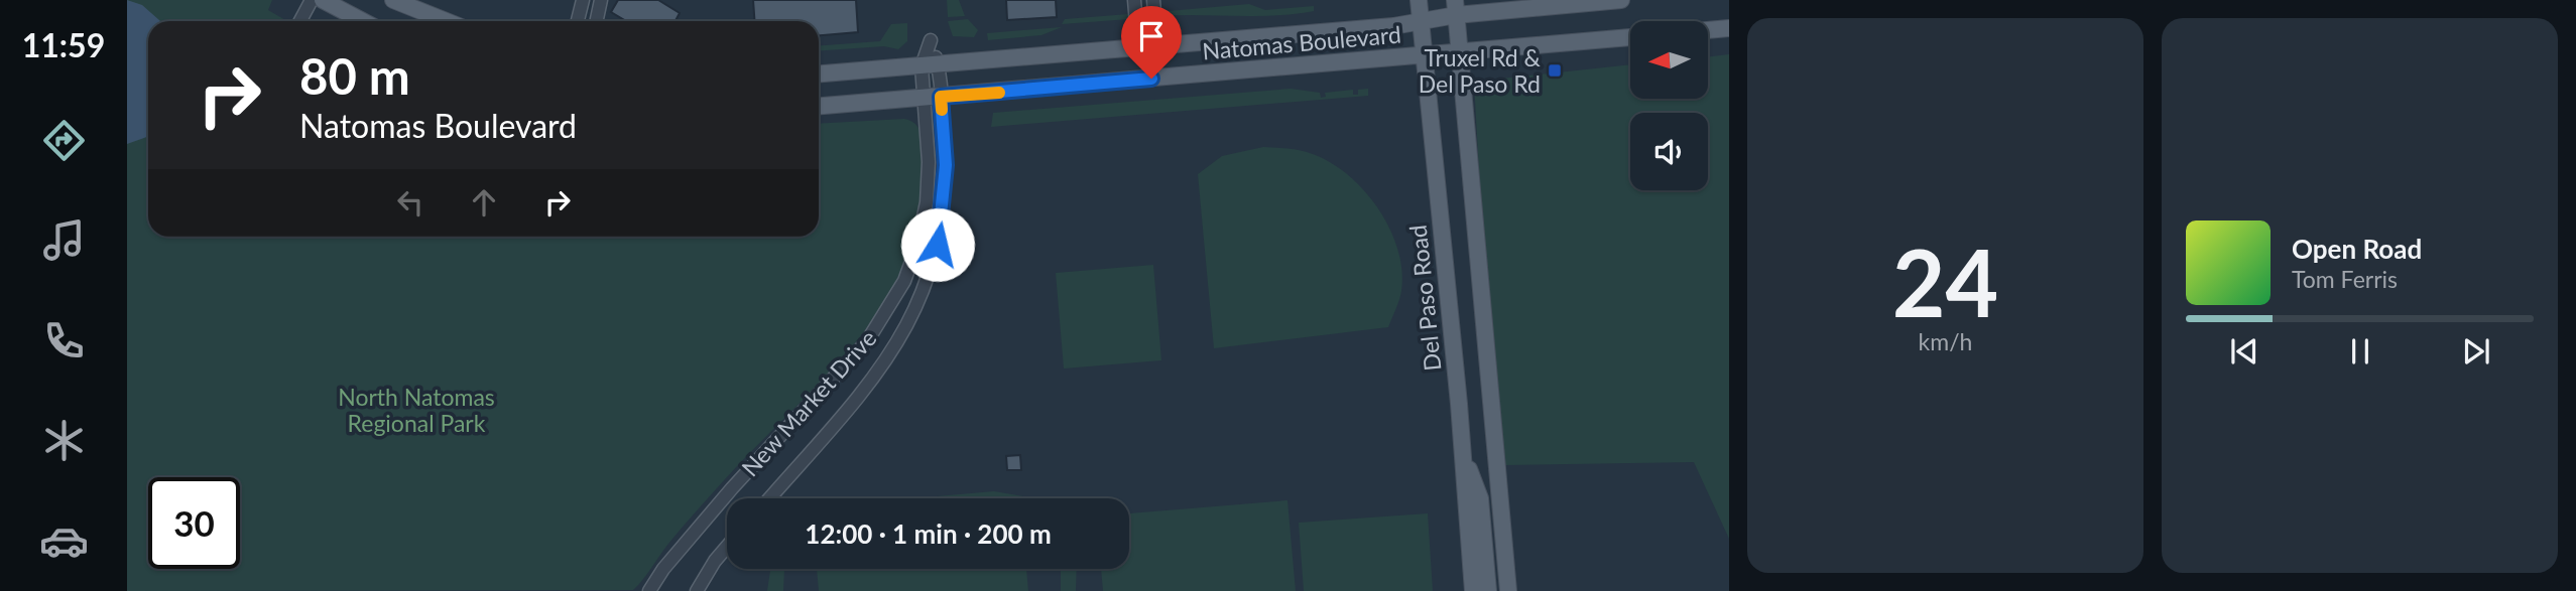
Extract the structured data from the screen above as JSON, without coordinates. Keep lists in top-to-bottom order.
{
  "streets": {
    "main road": ["Natomas Boulevard", "Del Paso Road"],
    "street": ["New Market Drive"]
  },
  "crossings": [
    ["Natomas Boulevard", "Del Paso Road"],
    ["Natomas Boulevard", "New Market Drive"]
  ],
  "parks": ["North Natomas Regional Park"],
  "places": {
    "transit": ["Truxel Rd & Del Paso Rd"]
  },
  "north": "left",
  "page": {
    "tabs": "11:59",
    "tile": ["24", "km/h"],
    "turn": ["80 m", "Natomas Boulevard"],
    "song": ["Open Road", "Tom Ferris"],
    "limit": "30",
    "trip": "12:00 · 1 min · 200 m"
  }
}
